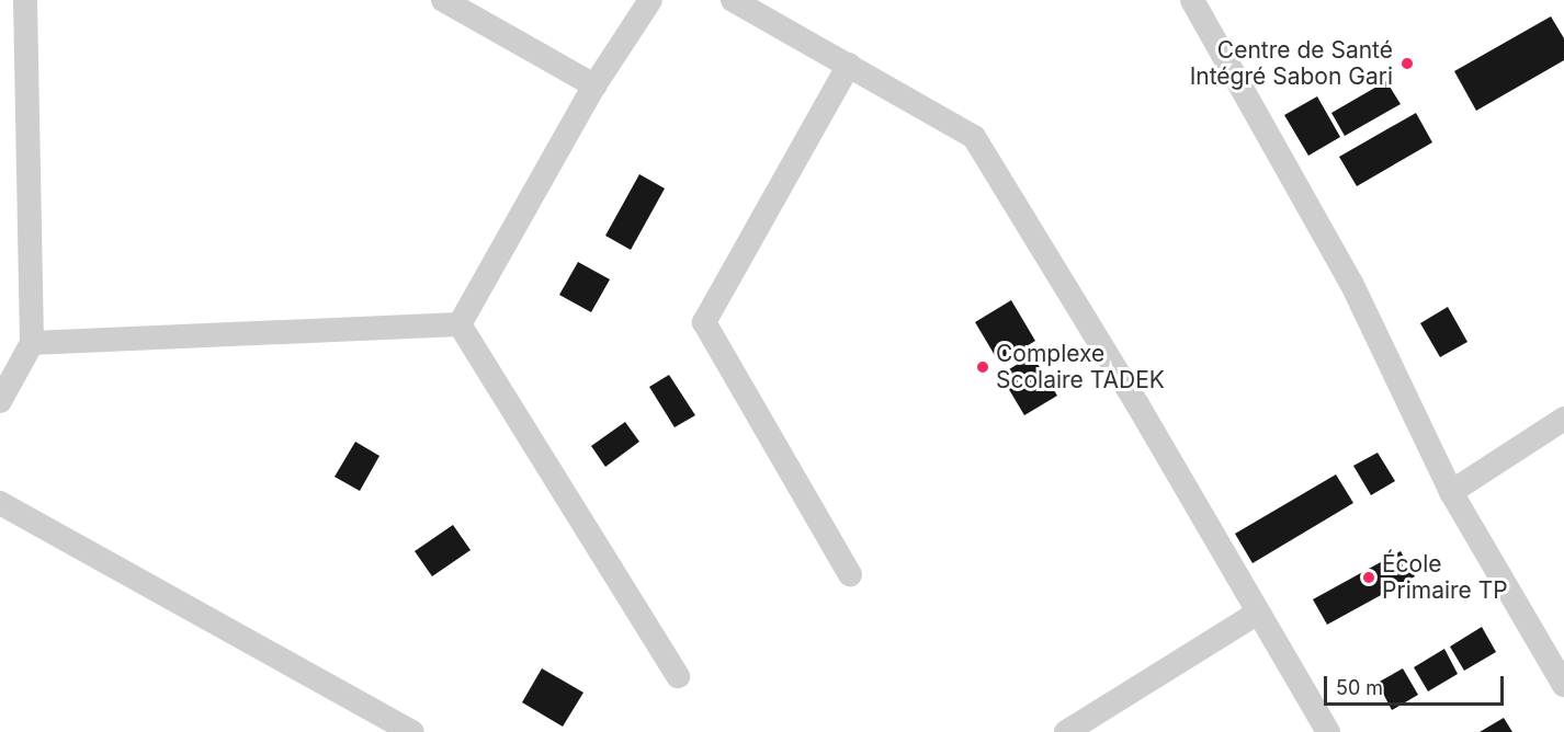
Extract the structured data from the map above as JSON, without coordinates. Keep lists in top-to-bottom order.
{
  "places": ["Centre de Santé Intégré Sabon Gari", "Complexe Scolaire TADEK", "École Primaire TP"],
  "scale_bar": "50 m"
}
